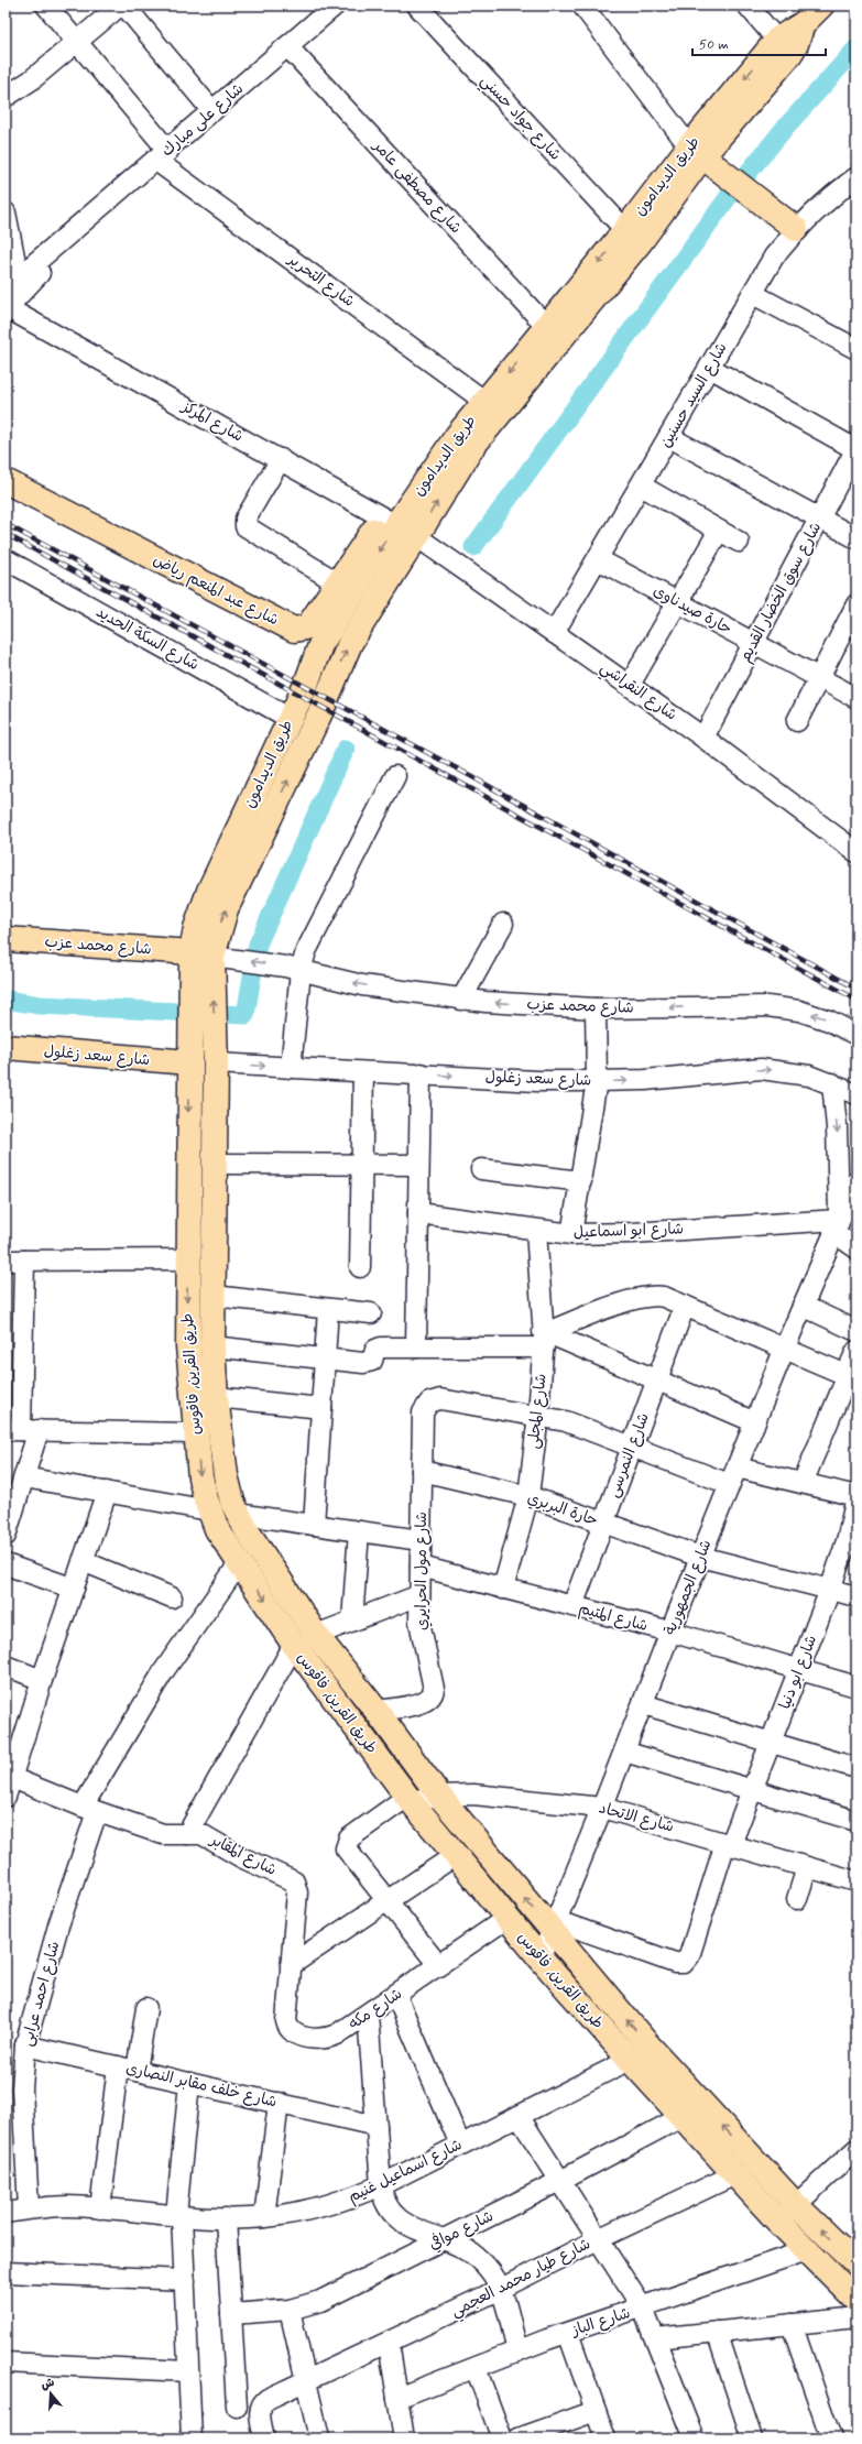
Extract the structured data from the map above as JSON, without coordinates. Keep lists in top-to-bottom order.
{
  "streets": {
    "main road": [
      "طريق الديدامون",
      "شارع عبد المنعم رياض",
      "شارع محمد عزب",
      "شارع سعد زغلول",
      "طريق القرين, فاقوس"
    ],
    "street": [
      "شارع جواد حسني",
      "شارع على مبارك",
      "شارع مصطفى عامر",
      "شارع التحرير",
      "شارع السيد حسنين",
      "شارع المركز",
      "شارع سوق الخضار القديم",
      "حارة صيدناوى",
      "شارع السكة الحديد",
      "شارع النقراشي",
      "شارع ابو اسماعيل",
      "شارع المجلى",
      "شارع النمرسى",
      "حارة البربري",
      "شارع مول الحرايري",
      "شارع الجمهورية",
      "شارع المتيم",
      "شارع ابو دنيا",
      "شارع الاتحاد",
      "شارع المقابر",
      "شارع احمد عرابى",
      "شارع مكه",
      "شارع خلف مقابر النصارى",
      "شارع اسماعيل غنيم",
      "شارع موافي",
      "شارع طيار محمد العجمي",
      "شارع الباز"
    ]
  },
  "crossings": [
    ["شارع جواد حسني", "طريق الديدامون"],
    ["شارع على مبارك", "شارع مصطفى عامر"],
    ["شارع على مبارك", "شارع التحرير"],
    ["طريق الديدامون", "شارع مصطفى عامر"],
    ["طريق الديدامون", "شارع التحرير"],
    ["طريق الديدامون", "شارع المركز"],
    ["طريق الديدامون", "شارع عبد المنعم رياض"],
    ["طريق الديدامون", "شارع السكة الحديد"],
    ["طريق الديدامون", "شارع النقراشي"],
    ["طريق الديدامون", "شارع محمد عزب"],
    ["طريق الديدامون", "طريق القرين, فاقوس"],
    ["شارع السيد حسنين", "حارة صيدناوى"],
    ["شارع السيد حسنين", "شارع النقراشي"],
    ["شارع المركز", "شارع عبد المنعم رياض"],
    ["شارع المركز", "شارع النقراشي"],
    ["شارع عبد المنعم رياض", "شارع النقراشي"],
    ["شارع سوق الخضار القديم", "حارة صيدناوى"],
    ["شارع سوق الخضار القديم", "شارع النقراشي"],
    ["شارع محمد عزب", "طريق القرين, فاقوس"],
    ["شارع سعد زغلول", "طريق القرين, فاقوس"],
    ["شارع سعد زغلول", "شارع الجمهورية"],
    ["شارع ابو اسماعيل", "شارع المجلى"],
    ["شارع ابو اسماعيل", "شارع الجمهورية"],
    ["طريق القرين, فاقوس", "شارع مول الحرايري"],
    ["طريق القرين, فاقوس", "شارع الجمهورية"],
    ["طريق القرين, فاقوس", "شارع ابو دنيا"],
    ["طريق القرين, فاقوس", "شارع الاتحاد"],
    ["طريق القرين, فاقوس", "شارع احمد عرابى"],
    ["طريق القرين, فاقوس", "شارع مكه"],
    ["طريق القرين, فاقوس", "شارع اسماعيل غنيم"],
    ["طريق القرين, فاقوس", "شارع موافي"],
    ["طريق القرين, فاقوس", "شارع طيار محمد العجمي"],
    ["طريق القرين, فاقوس", "شارع الباز"],
    ["شارع المجلى", "حارة البربري"],
    ["شارع المجلى", "شارع مول الحرايري"],
    ["شارع المجلى", "شارع المتيم"],
    ["شارع النمرسى", "حارة البربري"],
    ["شارع النمرسى", "شارع المتيم"],
    ["حارة البربري", "شارع مول الحرايري"],
    ["حارة البربري", "شارع الجمهورية"],
    ["حارة البربري", "شارع ابو دنيا"],
    ["شارع مول الحرايري", "شارع المتيم"],
    ["شارع الجمهورية", "شارع المتيم"],
    ["شارع الجمهورية", "شارع ابو دنيا"],
    ["شارع الجمهورية", "شارع الاتحاد"],
    ["شارع المتيم", "شارع ابو دنيا"],
    ["شارع ابو دنيا", "شارع الاتحاد"],
    ["شارع المقابر", "شارع احمد عرابى"],
    ["شارع المقابر", "شارع مكه"],
    ["شارع احمد عرابى", "شارع خلف مقابر النصارى"],
    ["شارع احمد عرابى", "شارع اسماعيل غنيم"]
  ],
  "one_way": ["شارع محمد عزب"],
  "scale_bar": "50 m",
  "north": "top"
}
